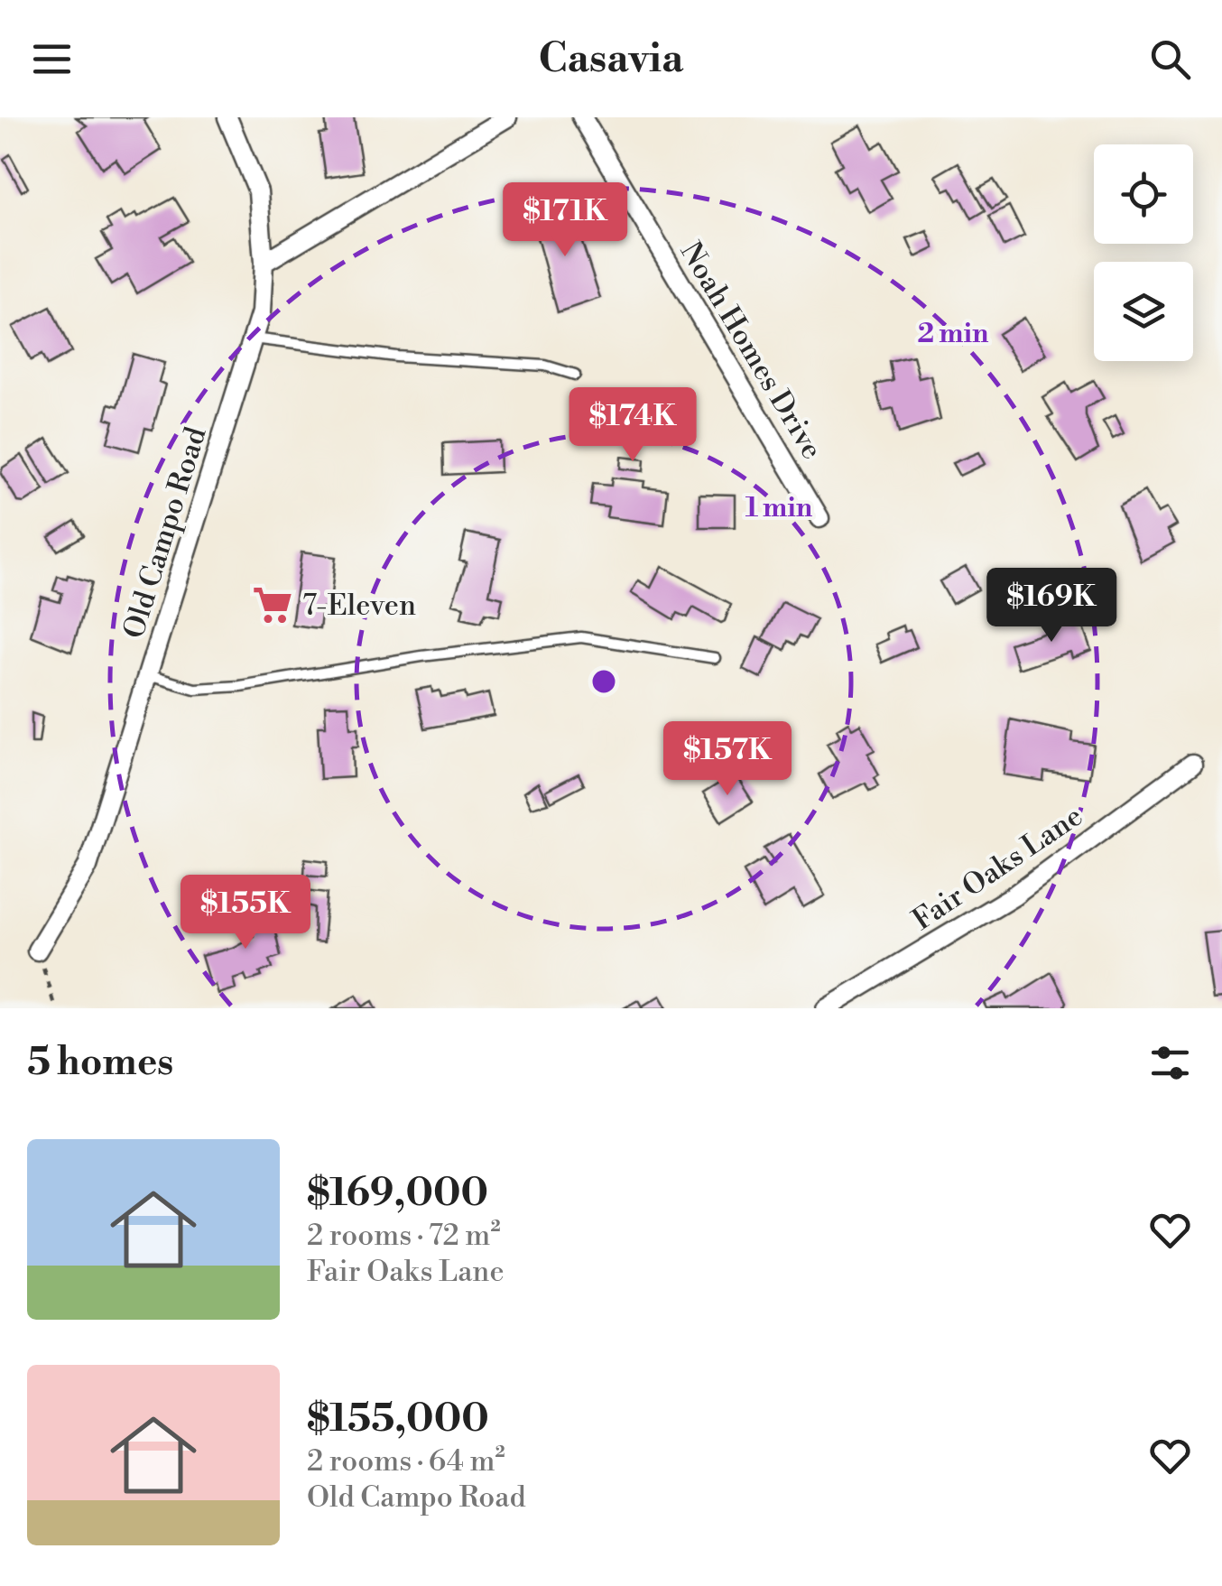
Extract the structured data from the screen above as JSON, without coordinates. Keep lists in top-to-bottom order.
{
  "streets": {
    "street": ["Noah Homes Drive", "Old Campo Road", "Fair Oaks Lane"]
  },
  "places": {
    "supermarket": ["7-Eleven"]
  },
  "page": {
    "header": "Casavia",
    "price": [
      "$171K",
      "$174K",
      "$169K",
      "$157K",
      "$155K"
    ],
    "heading": "5 homes",
    "list": [
      {
        "name": "$169,000",
        "note": "2 rooms · 72 m² · Fair Oaks Lane"
      },
      {
        "name": "$155,000",
        "note": "2 rooms · 64 m² · Old Campo Road"
      }
    ]
  },
  "rings": ["2 min", "1 min"]
}
